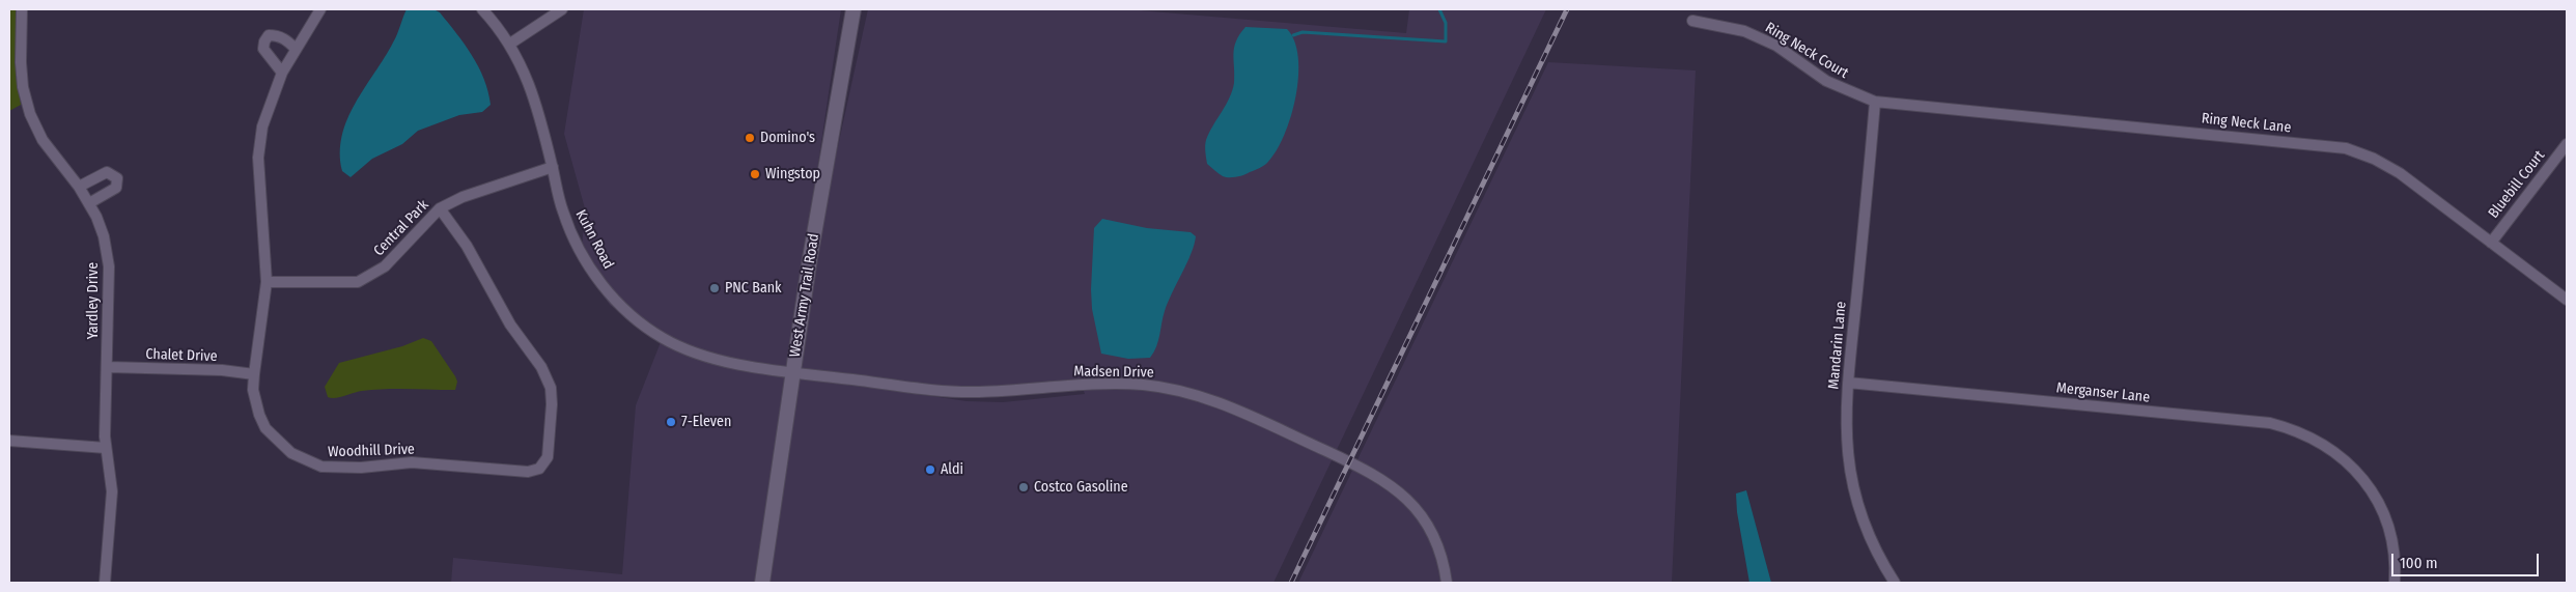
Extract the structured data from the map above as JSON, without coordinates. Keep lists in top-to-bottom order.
{
  "streets": {
    "main road": ["West Army Trail Road"],
    "street": [
      "Ring Neck Court",
      "Ring Neck Lane",
      "Bluebill Court",
      "Central Park",
      "Kuhn Road",
      "Yardley Drive",
      "Mandarin Lane",
      "Chalet Drive",
      "Madsen Drive",
      "Merganser Lane",
      "Woodhill Drive"
    ]
  },
  "crossings": [
    ["Ring Neck Court", "Ring Neck Lane"],
    ["Ring Neck Court", "Mandarin Lane"],
    ["Ring Neck Lane", "Bluebill Court"],
    ["Ring Neck Lane", "Mandarin Lane"],
    ["Central Park", "Kuhn Road"],
    ["Central Park", "Woodhill Drive"],
    ["Kuhn Road", "West Army Trail Road"],
    ["Kuhn Road", "Madsen Drive"],
    ["West Army Trail Road", "Madsen Drive"],
    ["Yardley Drive", "Chalet Drive"],
    ["Mandarin Lane", "Merganser Lane"],
    ["Chalet Drive", "Woodhill Drive"]
  ],
  "places": [
    "Domino's",
    "Wingstop",
    "PNC Bank",
    "7-Eleven",
    "Aldi",
    "Costco Gasoline"
  ],
  "scale_bar": "100 m"
}
